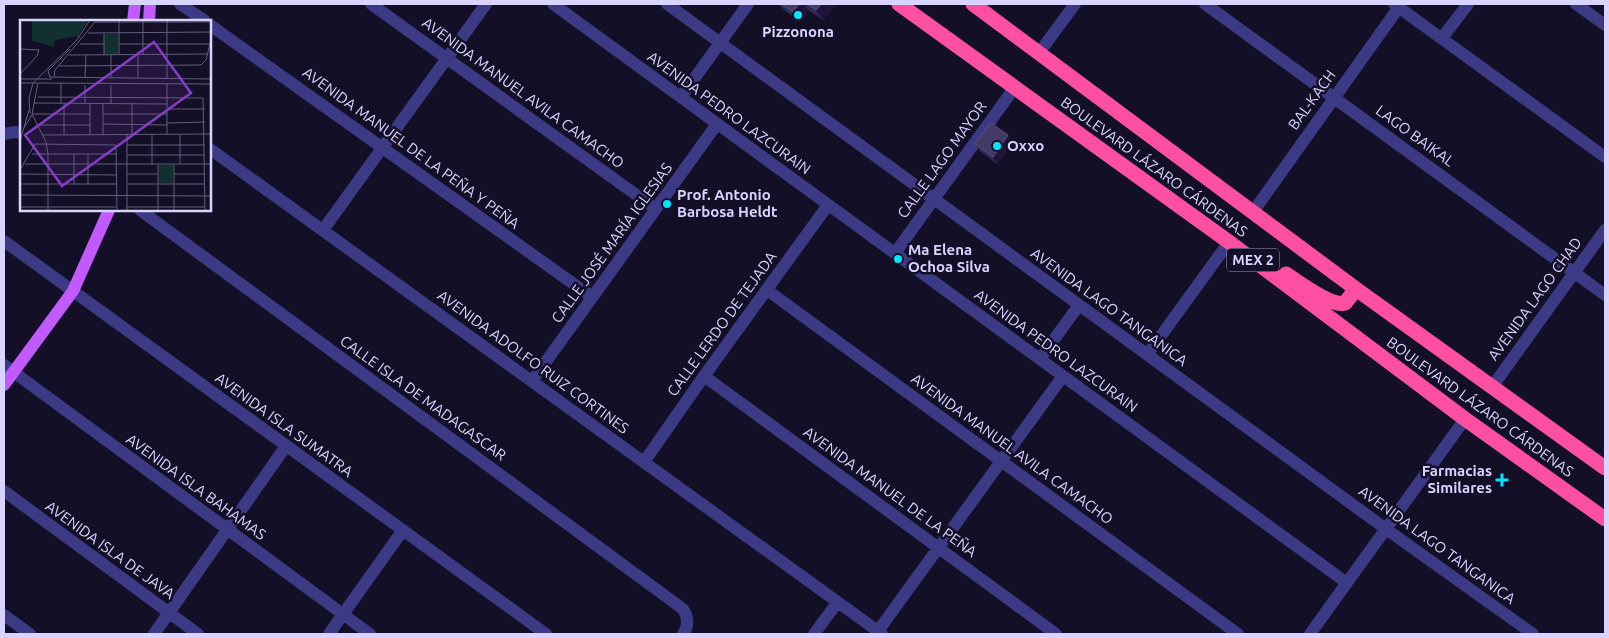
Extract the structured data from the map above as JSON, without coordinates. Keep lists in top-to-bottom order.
{
  "streets": {
    "highway": ["BOULEVARD LÁZARO CÁRDENAS", "MEX 2"],
    "street": [
      "AVENIDA MANUEL AVILA CAMACHO",
      "BAL-KACH",
      "AVENIDA PEDRO LAZCURAIN",
      "LAGO BAIKAL",
      "AVENIDA MANUEL DE LA PEÑA Y PEÑA",
      "CALLE LAGO MAYOR",
      "CALLE JOSÉ MARÍA IGLESIAS",
      "AVENIDA LAGO CHAD",
      "AVENIDA LAGO TANGANICA",
      "CALLE LERDO DE TEJADA",
      "AVENIDA ADOLFO RUIZ CORTINES",
      "CALLE ISLA DE MADAGASCAR",
      "AVENIDA ISLA SUMATRA",
      "AVENIDA ISLA BAHAMAS",
      "AVENIDA MANUEL DE LA PEÑA",
      "AVENIDA ISLA DE JAVA"
    ]
  },
  "crossings": [
    ["AVENIDA MANUEL AVILA CAMACHO", "CALLE JOSÉ MARÍA IGLESIAS"],
    ["AVENIDA MANUEL AVILA CAMACHO", "CALLE LERDO DE TEJADA"],
    ["BAL-KACH", "LAGO BAIKAL"],
    ["BAL-KACH", "BOULEVARD LÁZARO CÁRDENAS"],
    ["AVENIDA PEDRO LAZCURAIN", "CALLE LAGO MAYOR"],
    ["AVENIDA PEDRO LAZCURAIN", "CALLE JOSÉ MARÍA IGLESIAS"],
    ["AVENIDA PEDRO LAZCURAIN", "CALLE LERDO DE TEJADA"],
    ["LAGO BAIKAL", "AVENIDA LAGO CHAD"],
    ["AVENIDA MANUEL DE LA PEÑA Y PEÑA", "CALLE JOSÉ MARÍA IGLESIAS"],
    ["CALLE LAGO MAYOR", "BOULEVARD LÁZARO CÁRDENAS"],
    ["CALLE LAGO MAYOR", "AVENIDA LAGO TANGANICA"],
    ["BOULEVARD LÁZARO CÁRDENAS", "AVENIDA LAGO CHAD"],
    ["CALLE JOSÉ MARÍA IGLESIAS", "AVENIDA ADOLFO RUIZ CORTINES"],
    ["CALLE LERDO DE TEJADA", "AVENIDA ADOLFO RUIZ CORTINES"],
    ["CALLE LERDO DE TEJADA", "AVENIDA MANUEL DE LA PEÑA"]
  ],
  "places": {
    "other": [
      "Pizzonona",
      "Oxxo",
      "Prof. Antonio Barbosa Heldt",
      "Ma Elena Ochoa Silva"
    ],
    "health": ["Farmacias Similares"]
  }
}
